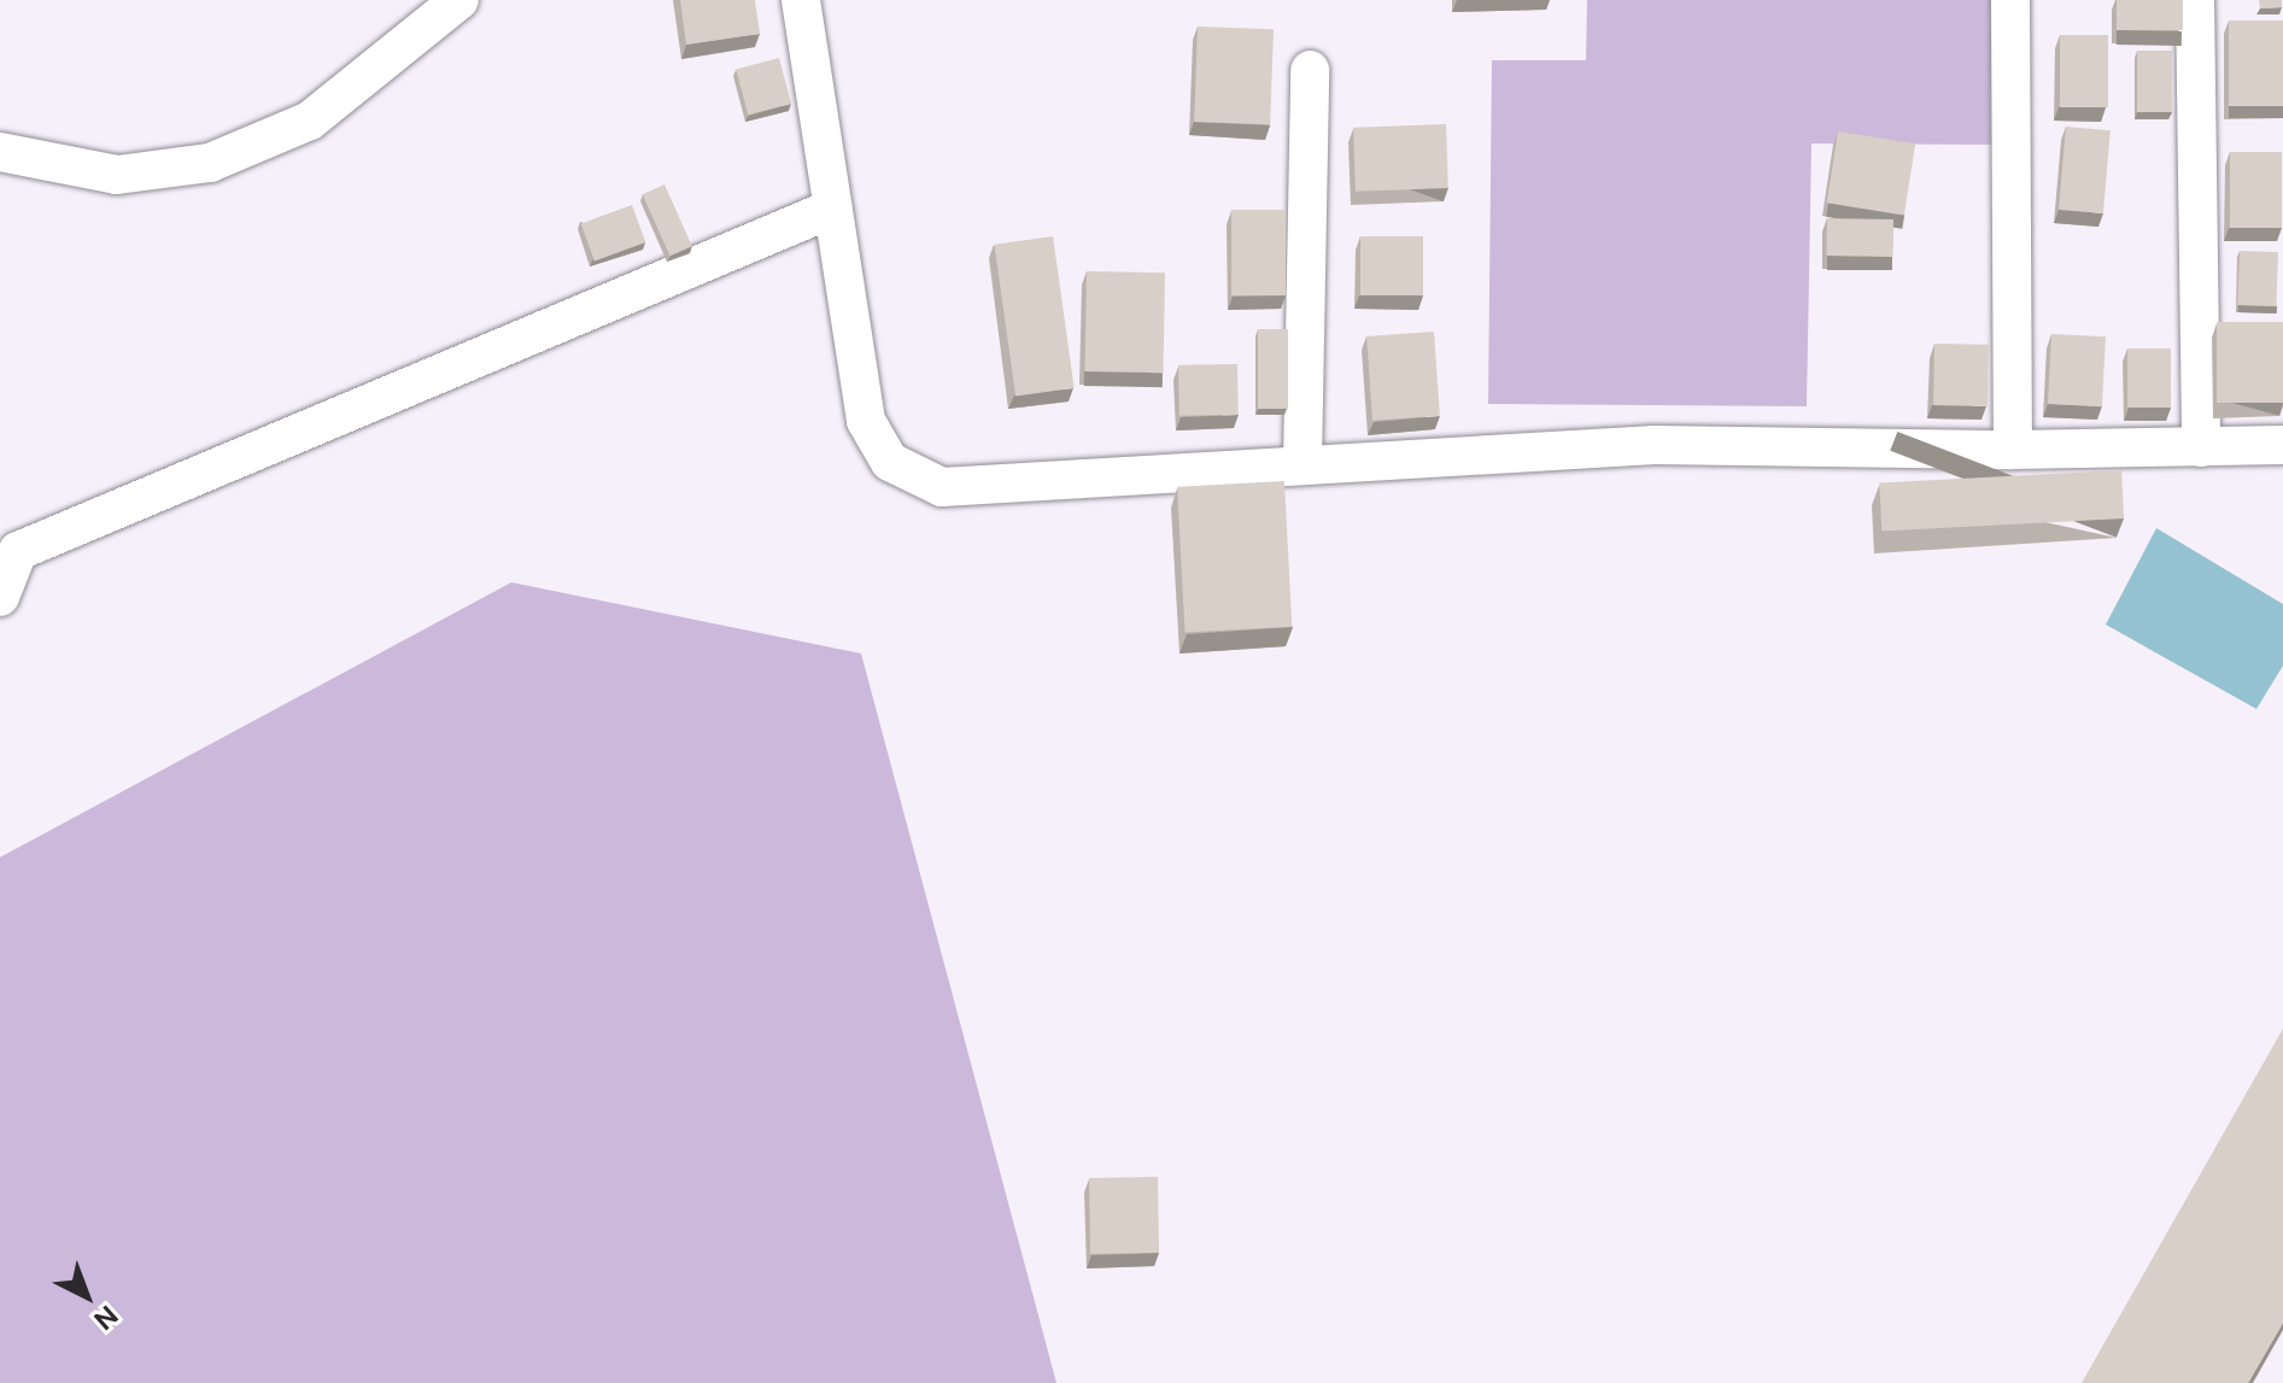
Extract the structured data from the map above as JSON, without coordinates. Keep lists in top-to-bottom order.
{
  "north": "bottom right"
}
